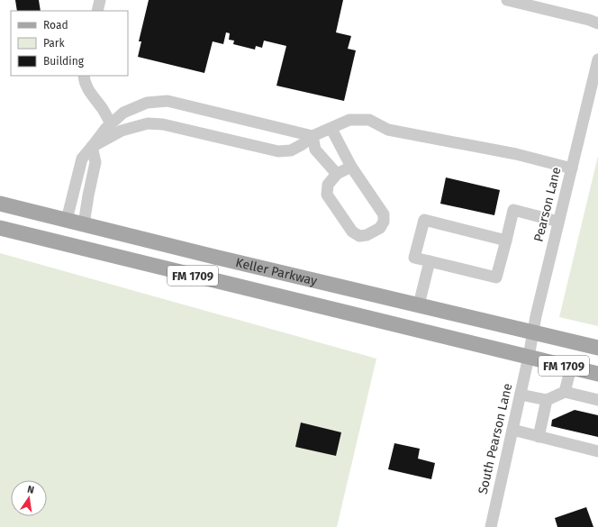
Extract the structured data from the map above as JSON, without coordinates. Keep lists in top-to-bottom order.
{
  "streets": {
    "main road": ["Keller Parkway", "FM 1709"],
    "street": ["Pearson Lane", "South Pearson Lane"]
  },
  "crossings": [
    ["Pearson Lane", "Keller Parkway"],
    ["Pearson Lane", "FM 1709"],
    ["Pearson Lane", "South Pearson Lane"],
    ["Keller Parkway", "FM 1709"],
    ["Keller Parkway", "South Pearson Lane"],
    ["FM 1709", "South Pearson Lane"]
  ],
  "legend": ["Road", "Park", "Building"],
  "north": "top"
}
